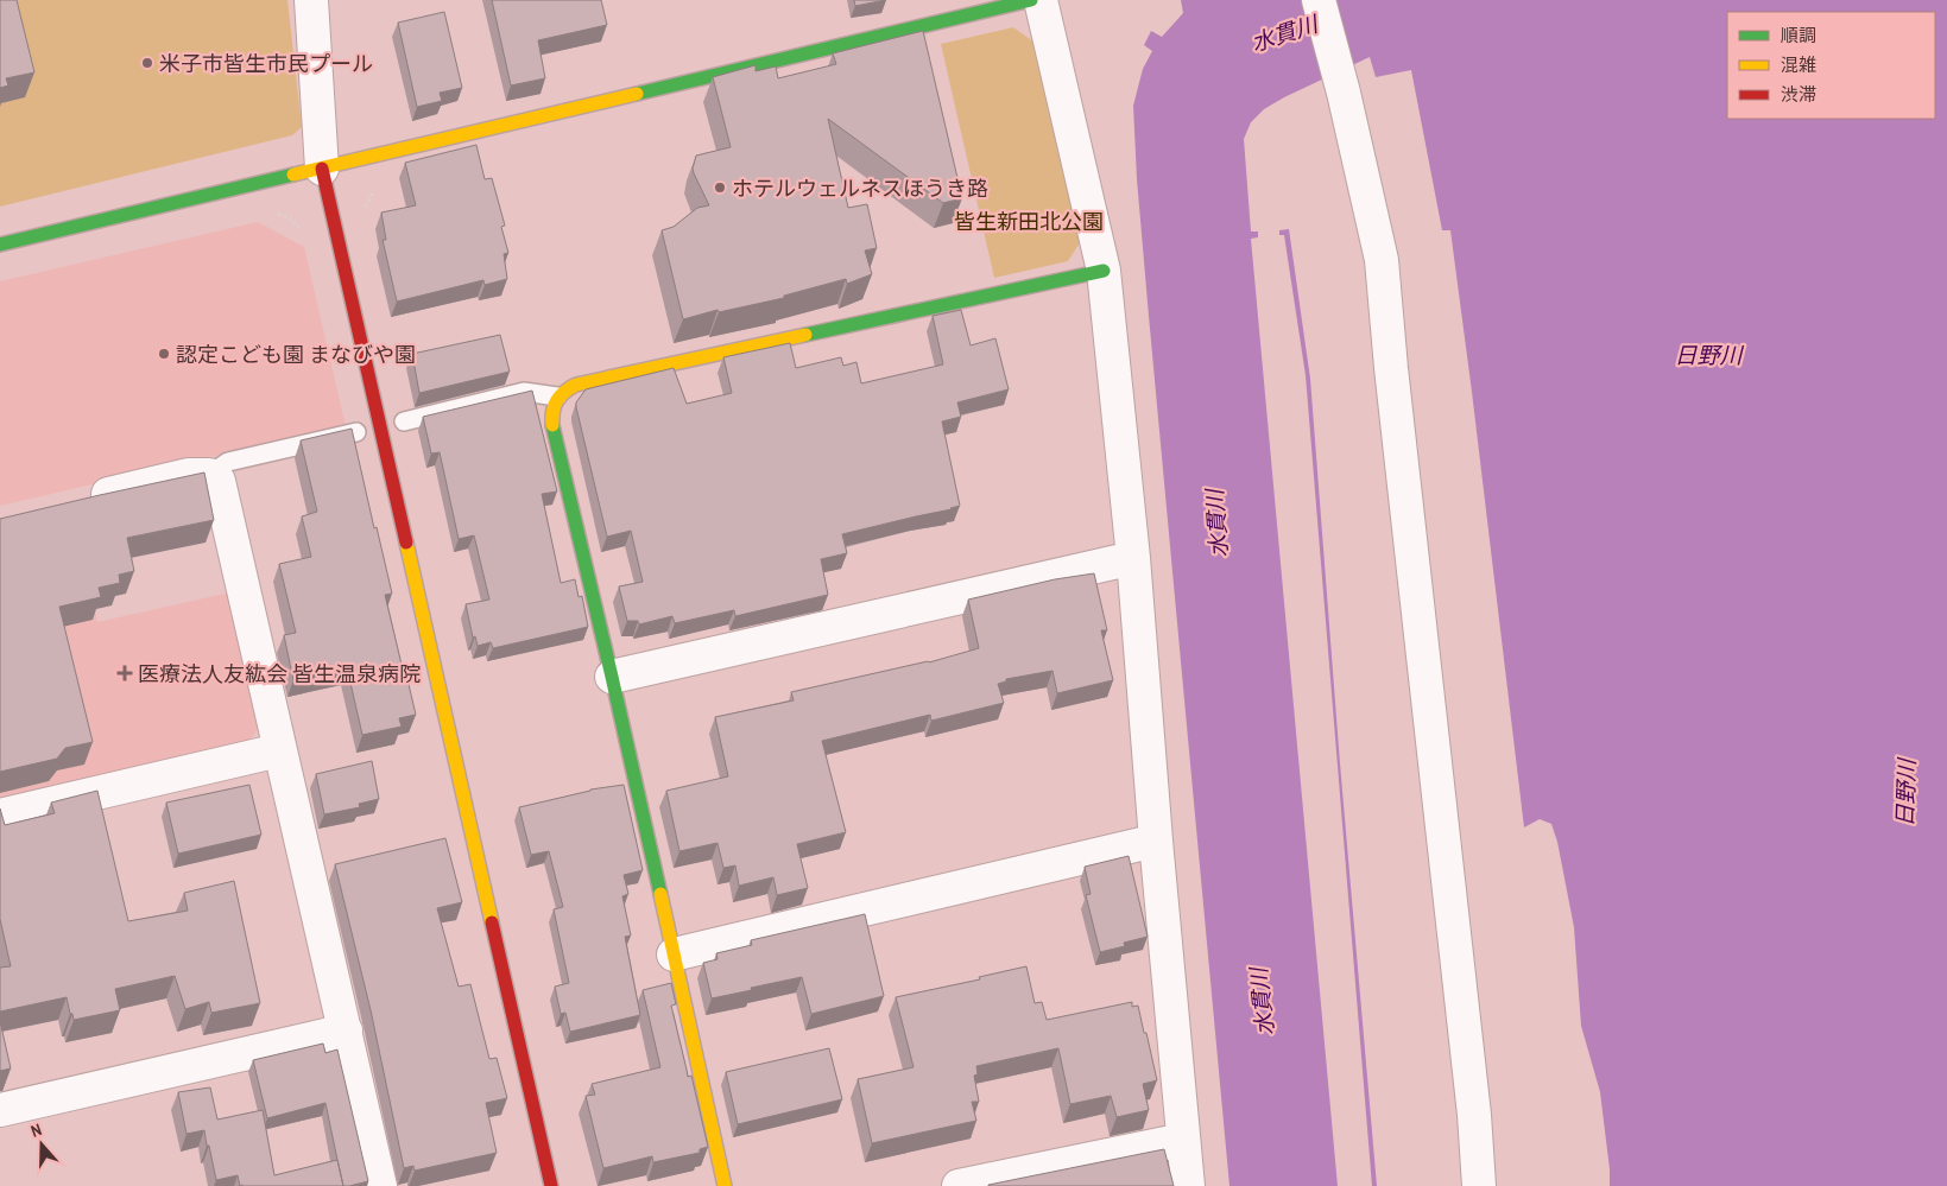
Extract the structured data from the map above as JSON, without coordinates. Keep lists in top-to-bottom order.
{
  "water": ["水貫川", "日野川"],
  "parks": ["皆生新田北公園"],
  "places": {
    "other": ["米子市皆生市民プール", "ホテルウェルネスほうき路", "認定こども園 まなびや園"],
    "health": ["医療法人友紘会 皆生温泉病院"]
  },
  "legend": ["順調", "混雑", "渋滞"],
  "north": "top"
}
